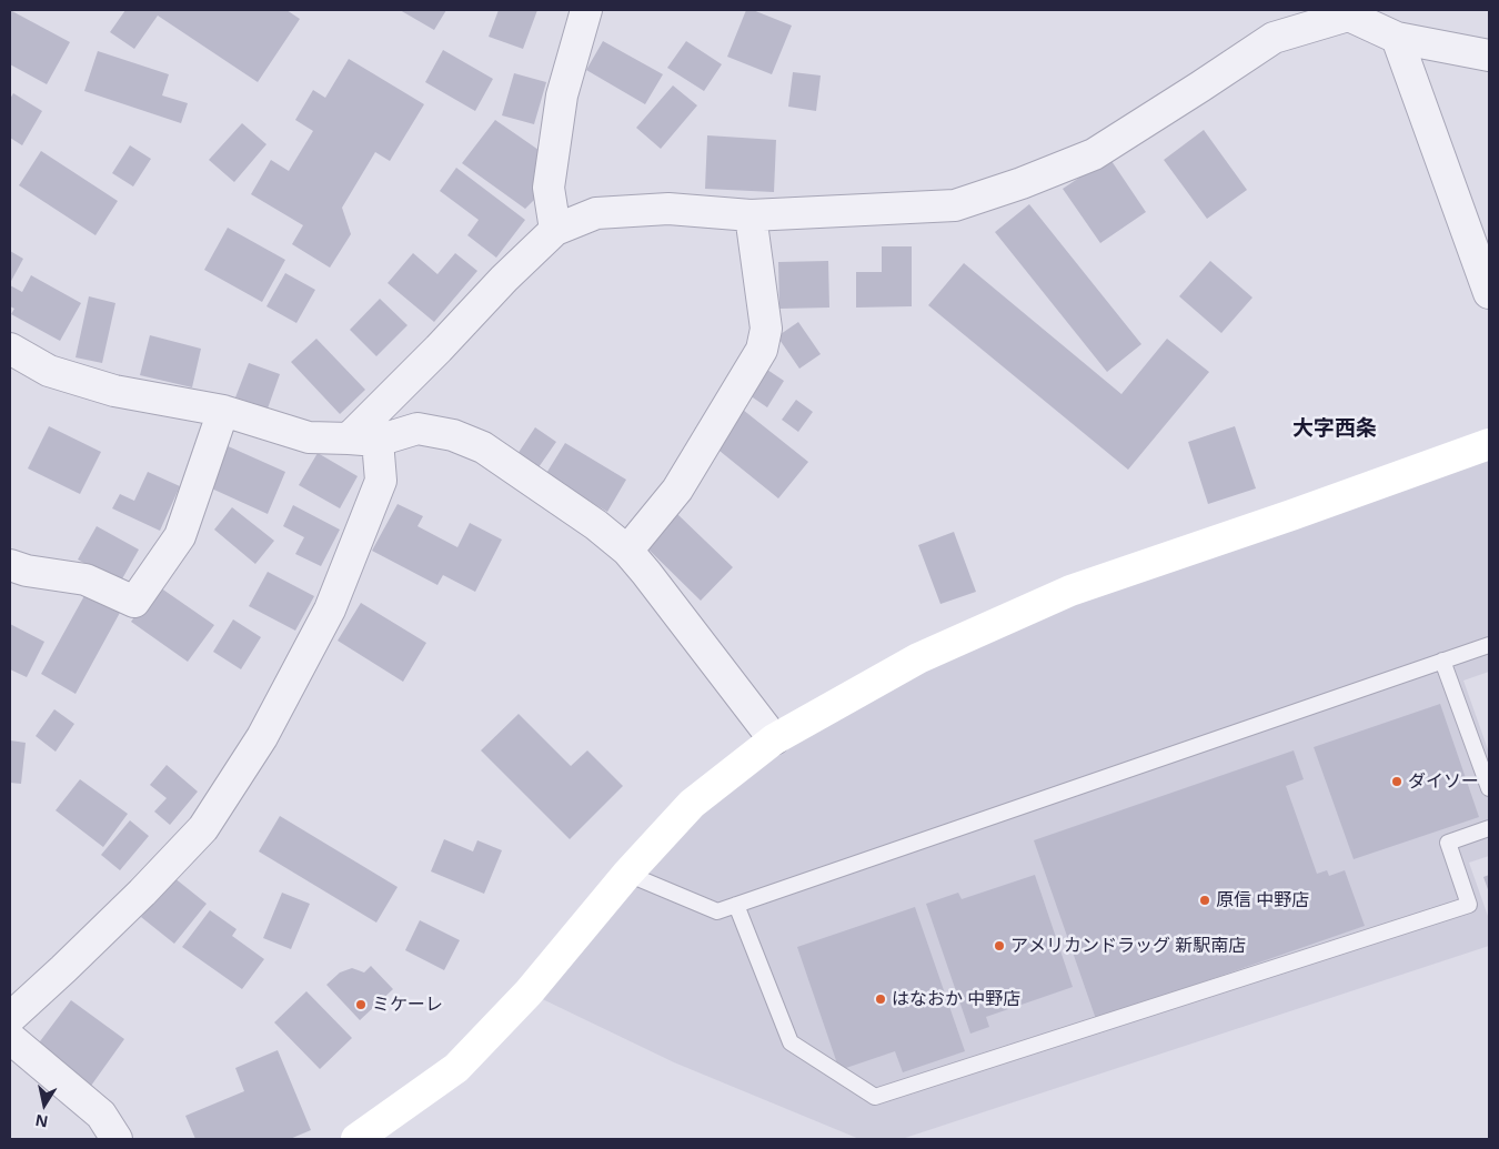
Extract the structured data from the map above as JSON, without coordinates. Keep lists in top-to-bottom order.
{
  "districts": ["大字西条"],
  "places": [
    "ダイソー",
    "原信 中野店",
    "アメリカンドラッグ 新駅南店",
    "はなおか 中野店",
    "ミケーレ"
  ],
  "north": "bottom"
}
